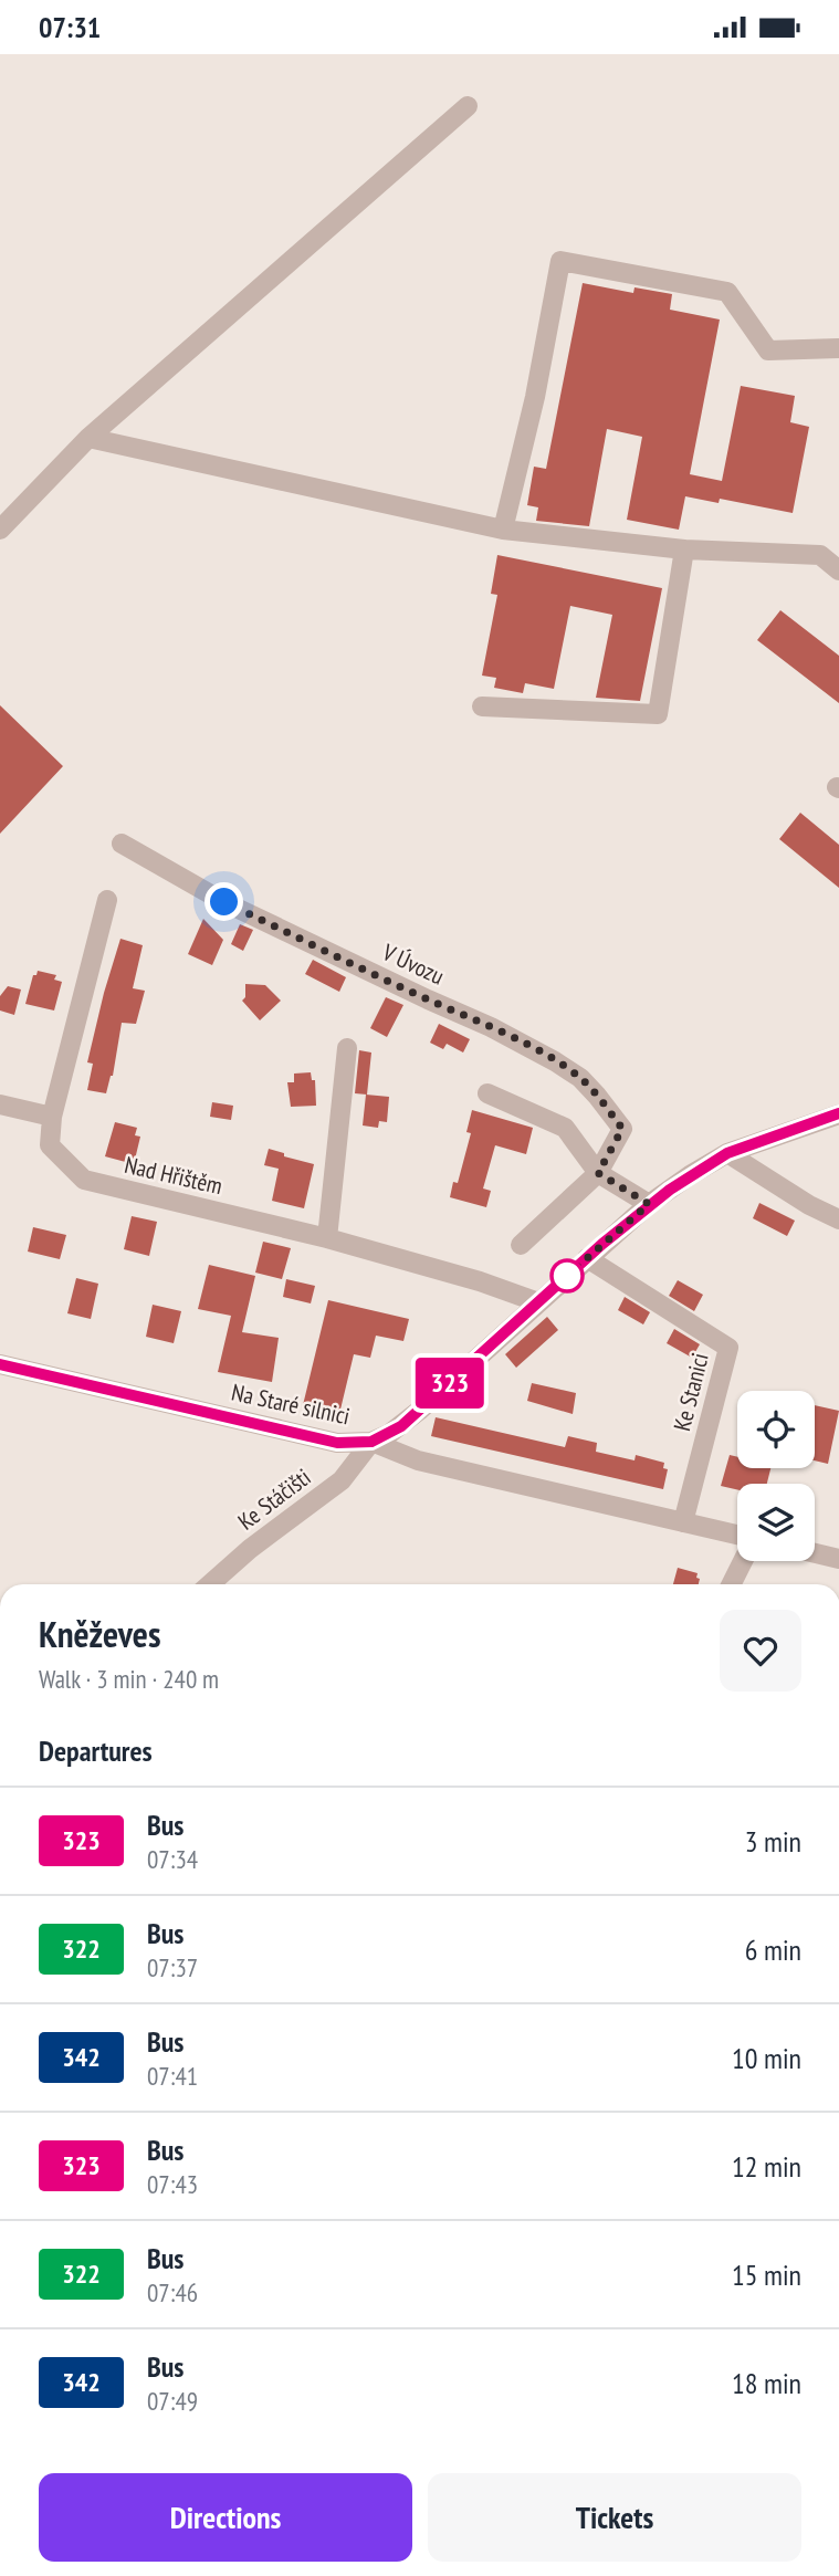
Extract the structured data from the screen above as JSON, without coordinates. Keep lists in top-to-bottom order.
{
  "streets": {
    "street": [
      "V Úvozu",
      "Nad Hřištěm",
      "Ke Stanici",
      "Na Staré silnici",
      "Ke Stáčišti"
    ]
  },
  "crossings": [
    ["Ke Stanici", "Na Staré silnici"],
    ["Na Staré silnici", "Ke Stáčišti"]
  ],
  "lines": ["bus line 323"],
  "page": {
    "status": "07:31",
    "on_map": "323",
    "heading": [
      ["Kněževes", "Walk · 3 min · 240 m"],
      "Departures"
    ],
    "list": [
      {
        "mark": "323",
        "name": "Bus",
        "note": "07:34",
        "value": "3 min"
      },
      {
        "mark": "322",
        "name": "Bus",
        "note": "07:37",
        "value": "6 min"
      },
      {
        "mark": "342",
        "name": "Bus",
        "note": "07:41",
        "value": "10 min"
      },
      {
        "mark": "323",
        "name": "Bus",
        "note": "07:43",
        "value": "12 min"
      },
      {
        "mark": "322",
        "name": "Bus",
        "note": "07:46",
        "value": "15 min"
      },
      {
        "mark": "342",
        "name": "Bus",
        "note": "07:49",
        "value": "18 min"
      }
    ],
    "buttons": ["Directions", "Tickets"]
  }
}
